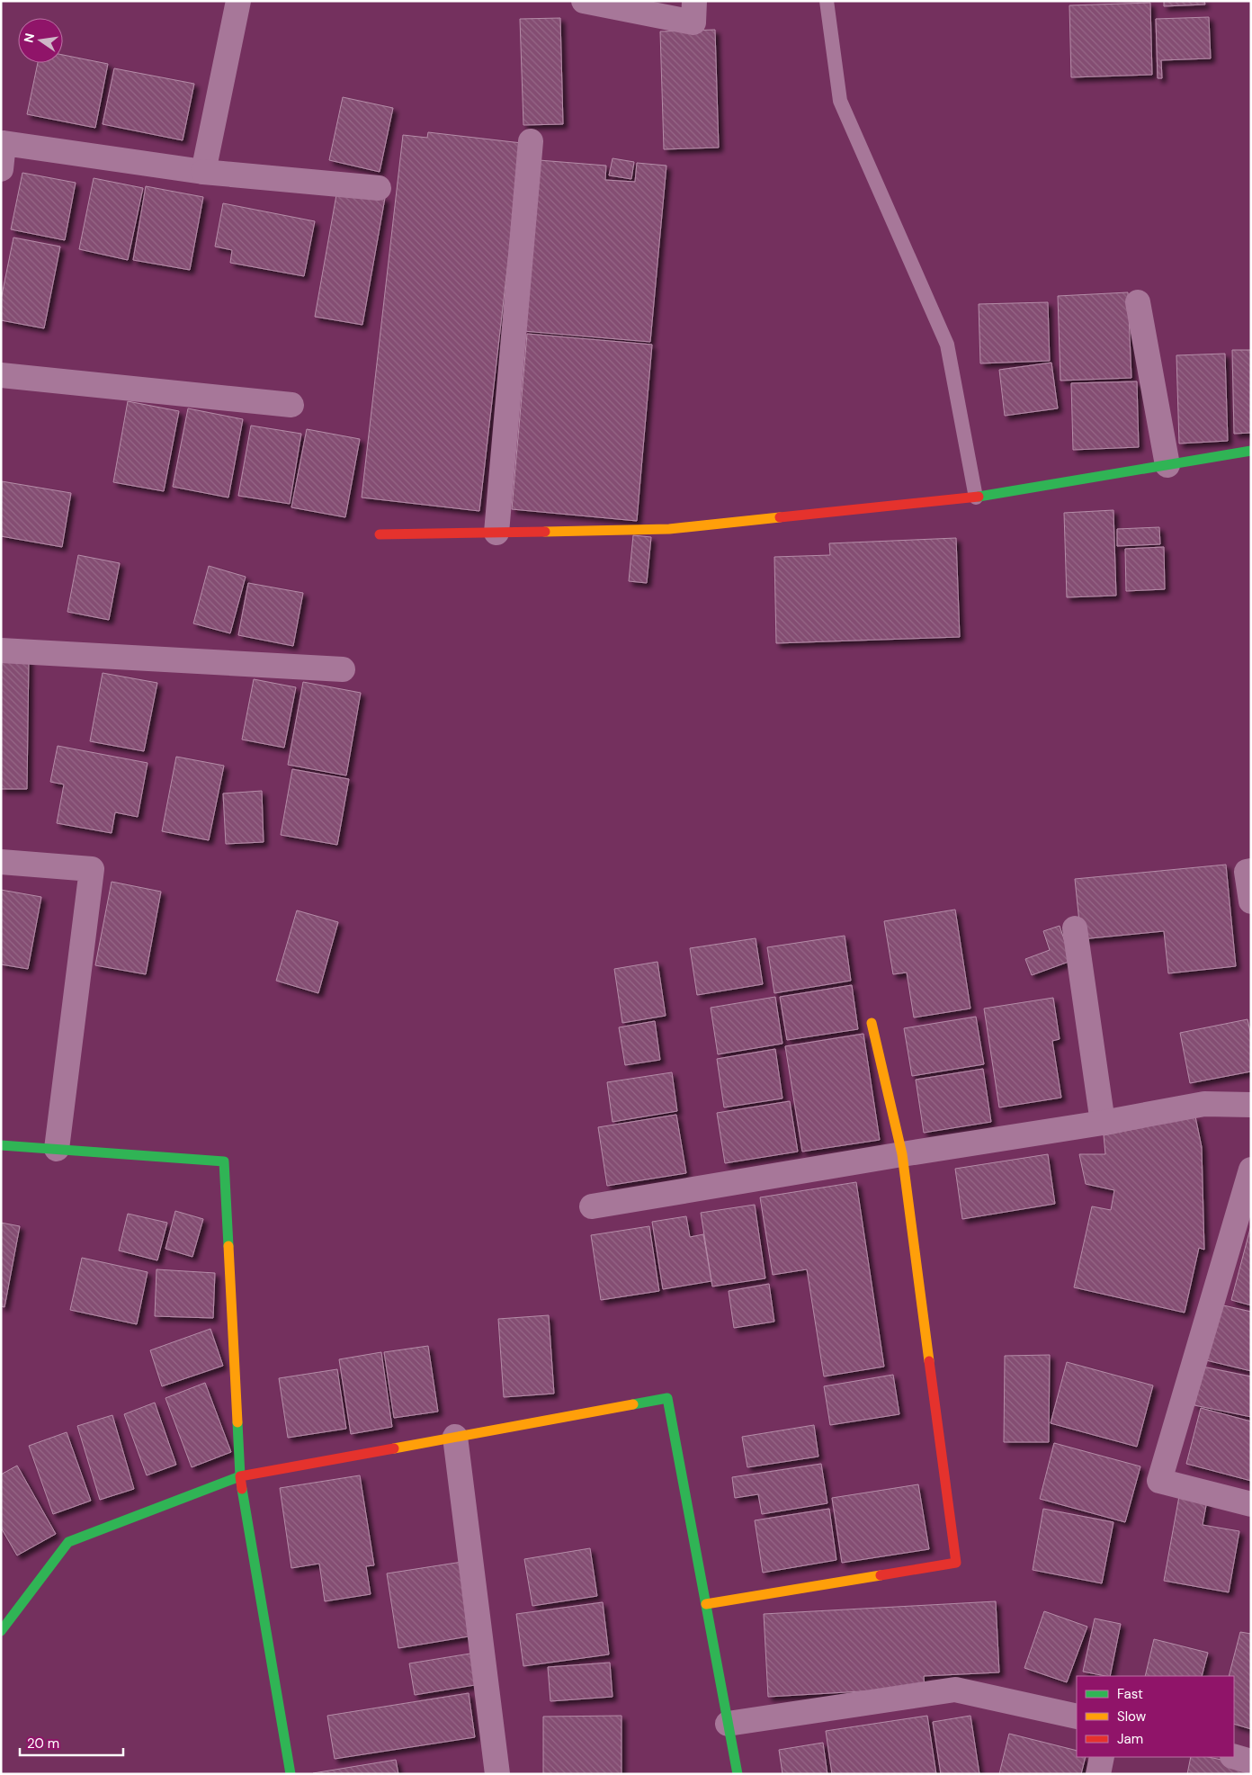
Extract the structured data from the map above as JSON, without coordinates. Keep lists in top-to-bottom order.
{
  "legend": ["Fast", "Slow", "Jam"],
  "scale_bar": "20 m",
  "north": "left"
}
